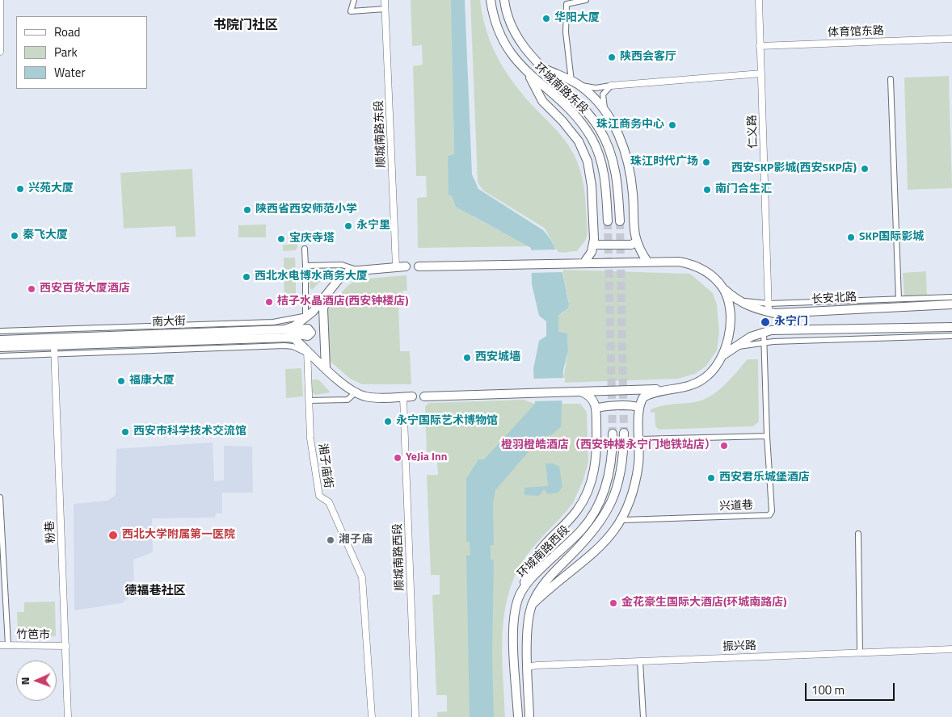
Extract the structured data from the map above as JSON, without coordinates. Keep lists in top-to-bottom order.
{
  "streets": {
    "main road": [
      "环城南路东段",
      "长安北路",
      "南大街",
      "环城南路西段"
    ],
    "street": [
      "体育馆东路",
      "仁义路",
      "顺城南路东段",
      "湘子庙街",
      "兴道巷",
      "粉巷",
      "顺城南路西段",
      "竹笆市",
      "振兴路"
    ]
  },
  "crossings": [
    ["体育馆东路", "仁义路"],
    ["仁义路", "长安北路"],
    ["南大街", "湘子庙街"],
    ["南大街", "粉巷"],
    ["南大街", "顺城南路西段"],
    ["粉巷", "竹笆市"],
    ["环城南路西段", "振兴路"]
  ],
  "districts": ["书院门社区", "德福巷社区"],
  "places": [
    "华阳大厦",
    "陕西会客厅",
    "珠江商务中心",
    "珠江时代广场",
    "西安SKP影城(西安SKP店)",
    "兴苑大厦",
    "南门合生汇",
    "陕西省西安师范小学",
    "永宁里",
    "秦飞大厦",
    "SKP国际影城",
    "宝庆寺塔",
    "西北水电博水商务大厦",
    "西安百货大厦酒店",
    "桔子水晶酒店(西安钟楼店)",
    "永宁门",
    "西安城墙",
    "福康大厦",
    "永宁国际艺术博物馆",
    "西安市科学技术交流馆",
    "橙羽橙皓酒店（西安钟楼永宁门地铁站店）",
    "YeJia Inn",
    "西安君乐城堡酒店",
    "西北大学附属第一医院",
    "湘子庙",
    "金花豪生国际大酒店(环城南路店)"
  ],
  "legend": ["Road", "Park", "Water"],
  "scale_bar": "100 m",
  "north": "left"
}
